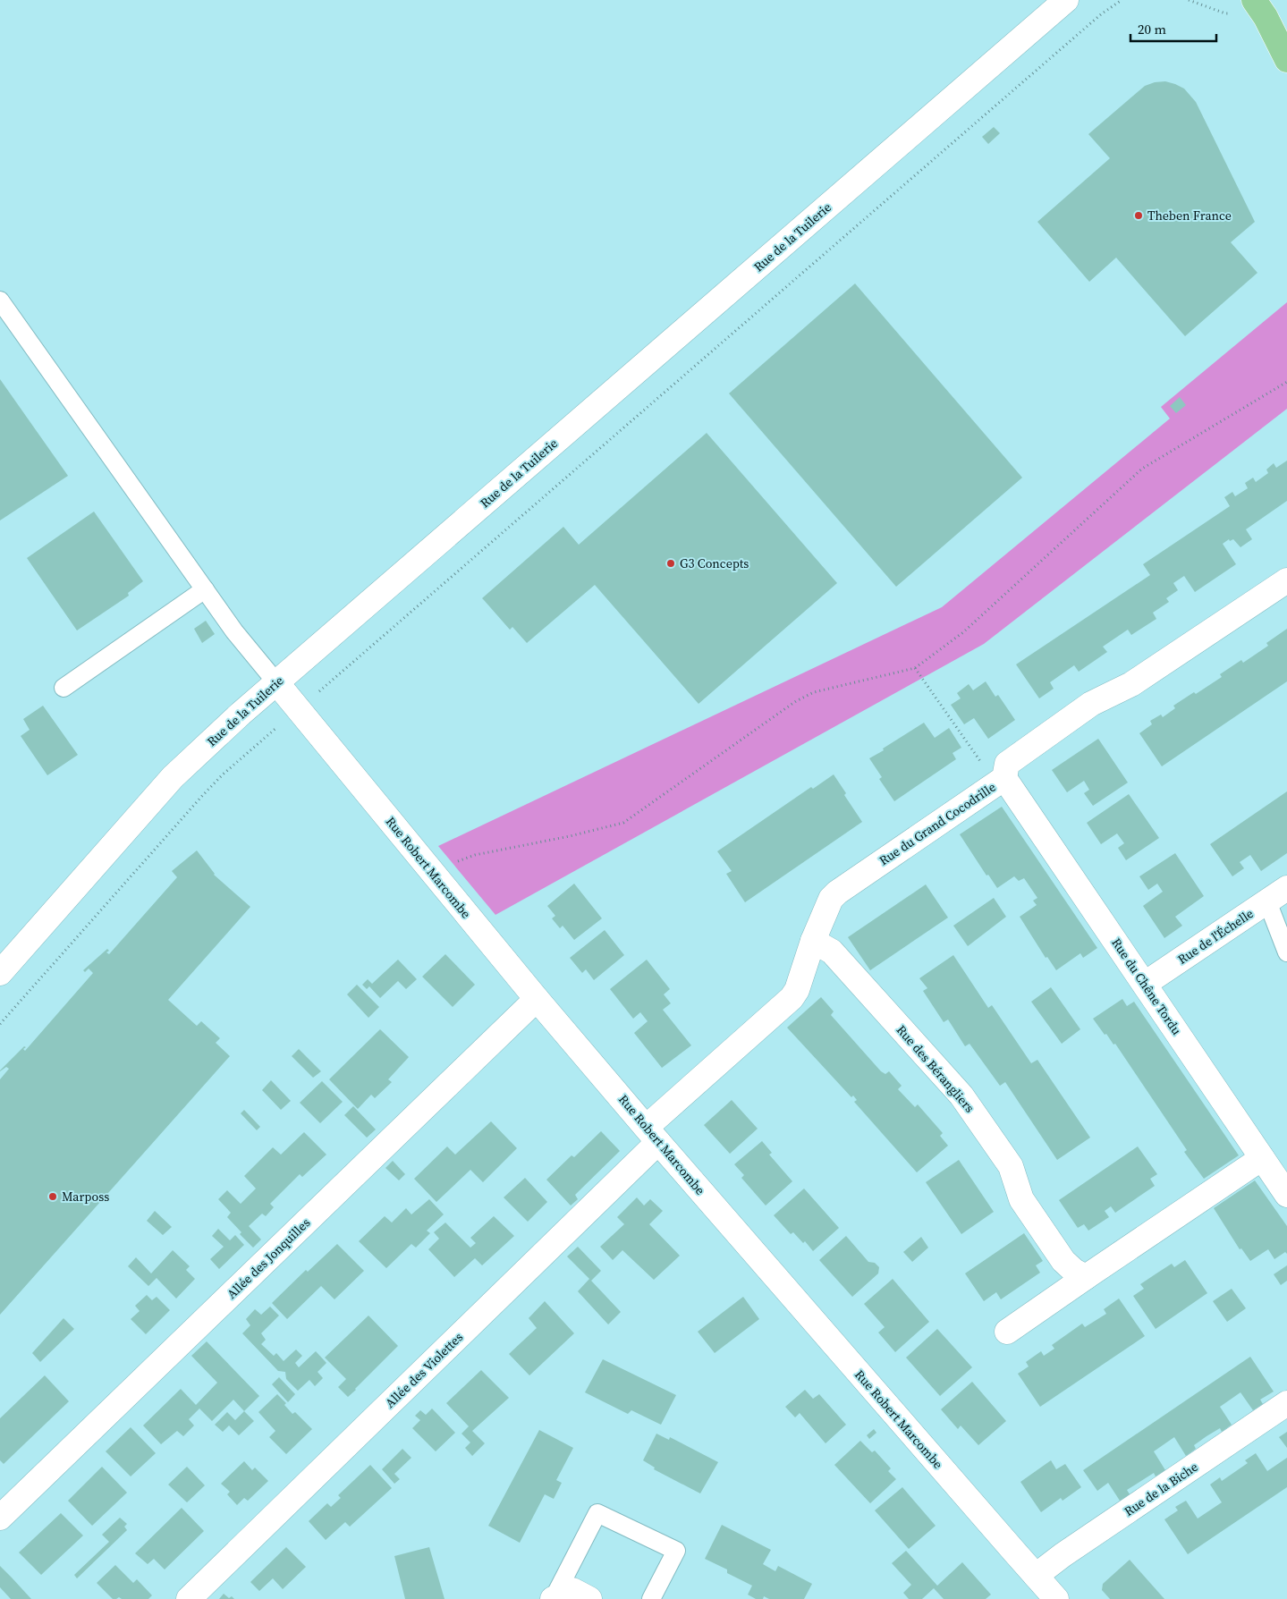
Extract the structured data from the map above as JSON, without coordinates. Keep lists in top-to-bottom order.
{
  "streets": {
    "street": [
      "Rue de la Tuilerie",
      "Rue du Grand Cocodrille",
      "Rue Robert Marcombe",
      "Rue de l'Échelle",
      "Rue du Chêne Tordu",
      "Rue des Bérangliers",
      "Allée des Jonquilles",
      "Allée des Violettes",
      "Rue de la Biche"
    ]
  },
  "crossings": [
    ["Rue de la Tuilerie", "Rue Robert Marcombe"],
    ["Rue du Grand Cocodrille", "Rue Robert Marcombe"],
    ["Rue du Grand Cocodrille", "Rue du Chêne Tordu"],
    ["Rue du Grand Cocodrille", "Rue des Bérangliers"],
    ["Rue du Grand Cocodrille", "Allée des Violettes"],
    ["Rue Robert Marcombe", "Allée des Jonquilles"],
    ["Rue Robert Marcombe", "Allée des Violettes"],
    ["Rue Robert Marcombe", "Rue de la Biche"],
    ["Rue de l'Échelle", "Rue du Chêne Tordu"]
  ],
  "places": ["Theben France", "G3 Concepts", "Marposs"],
  "scale_bar": "20 m"
}
